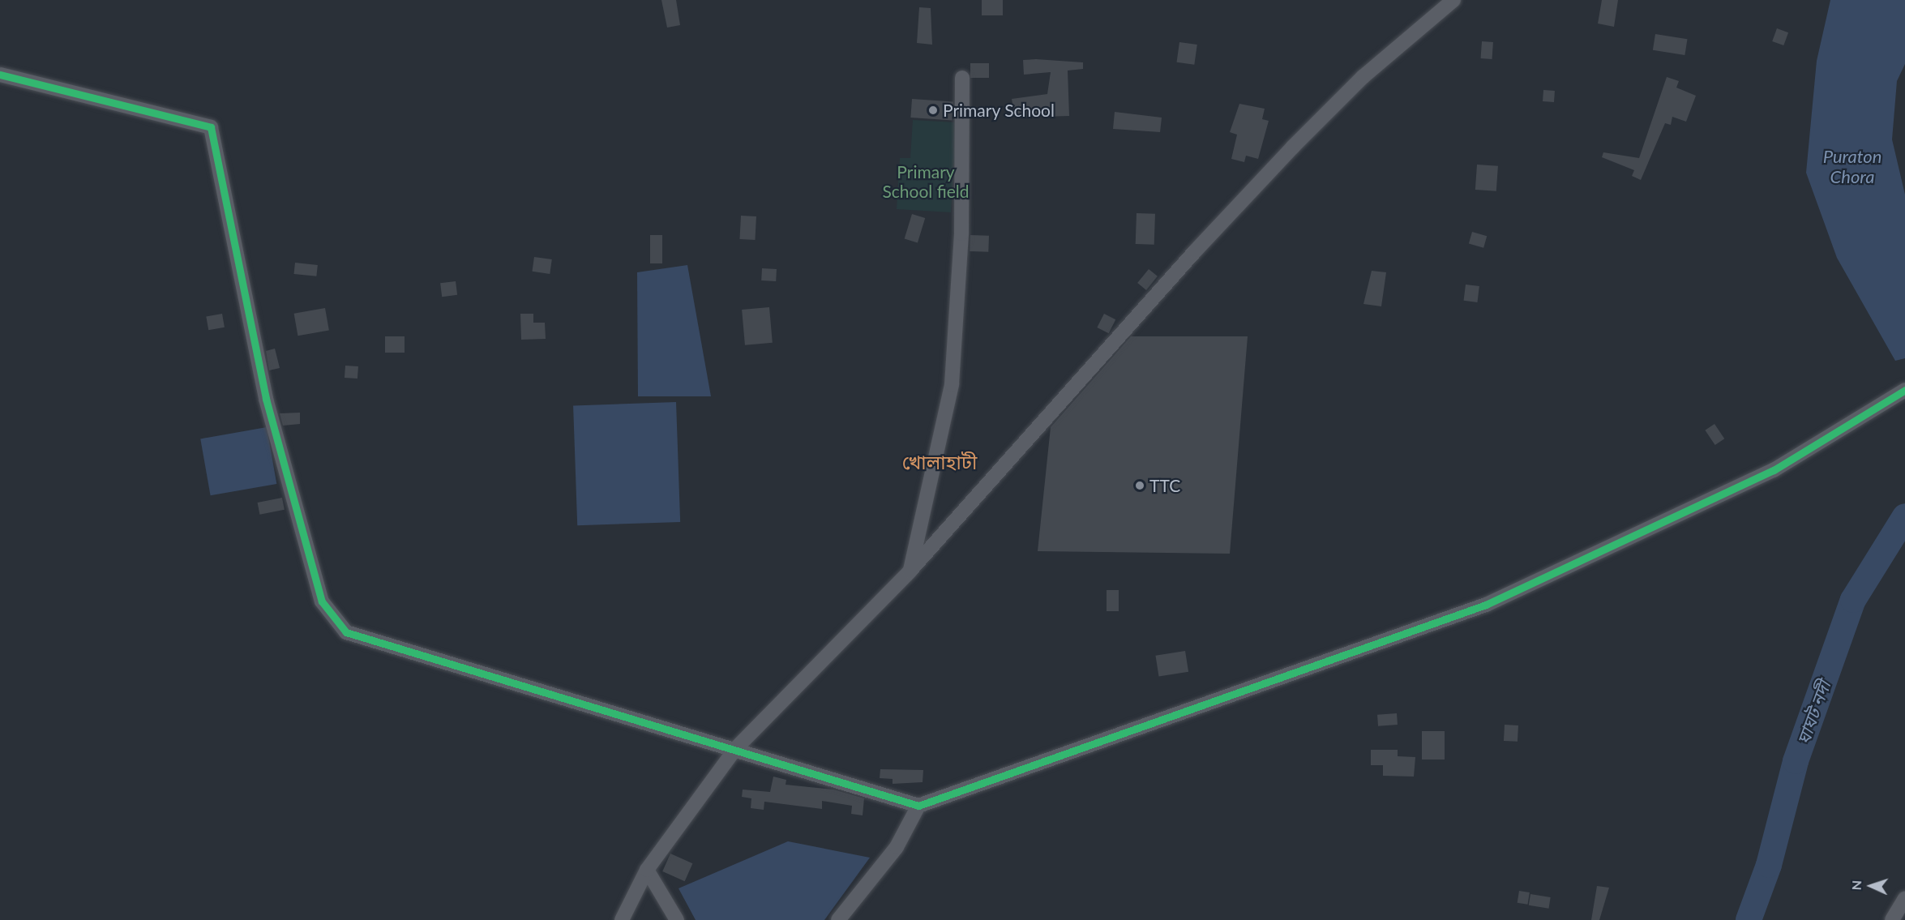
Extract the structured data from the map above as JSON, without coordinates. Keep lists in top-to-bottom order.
{
  "districts": ["খোলাহাটী"],
  "water": ["Puraton Chora", "ঘাঘট নদী"],
  "parks": ["Primary School field"],
  "places": ["Primary School", "TTC"],
  "north": "left"
}
